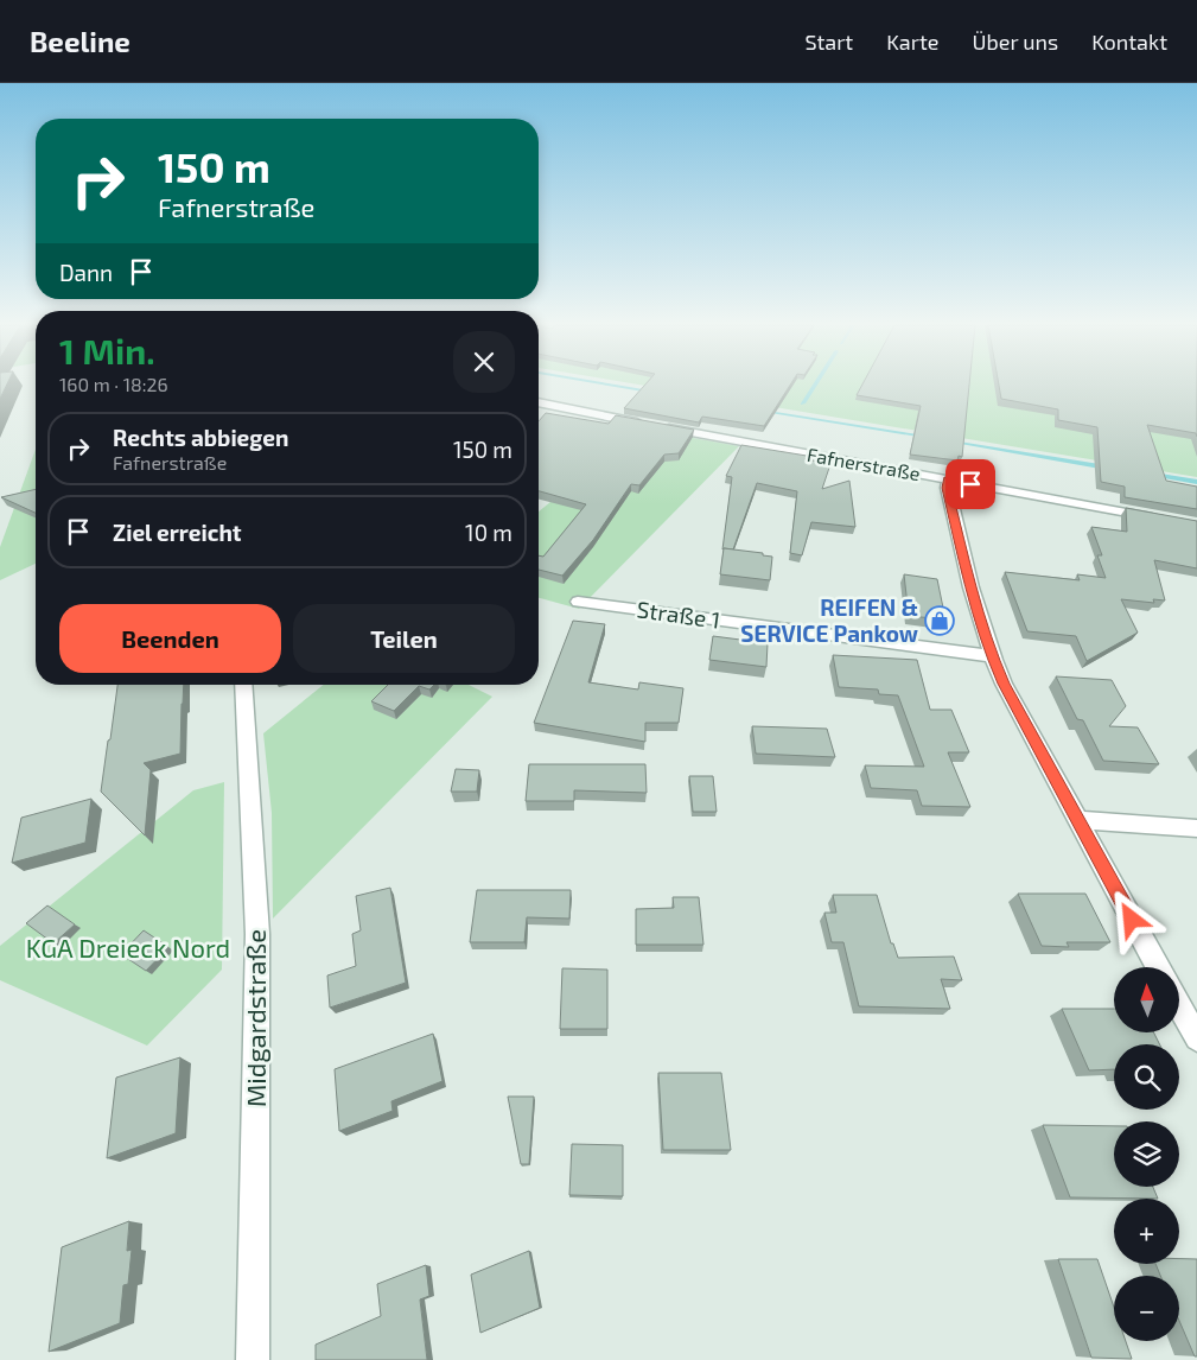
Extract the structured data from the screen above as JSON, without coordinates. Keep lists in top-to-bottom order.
{
  "streets": {
    "street": ["Fafnerstraße", "Straße 1", "Midgardstraße"]
  },
  "parks": ["KGA Dreieck Nord"],
  "places": {
    "shop": ["REIFEN & SERVICE Pankow"]
  },
  "north": "top",
  "page": {
    "header": "Beeline",
    "nav": [
      "Start",
      "Karte",
      "Über uns",
      "Kontakt"
    ],
    "turn": ["150 m", "Fafnerstraße"],
    "then": "Dann",
    "heading": ["1 Min.", "160 m · 18:26"],
    "list": [
      {
        "name": "Rechts abbiegen",
        "note": "Fafnerstraße",
        "value": "150 m"
      },
      {
        "name": "Ziel erreicht",
        "value": "10 m"
      }
    ],
    "buttons": ["Beenden", "Teilen"],
    "map_buttons": ["+", "−"]
  }
}
